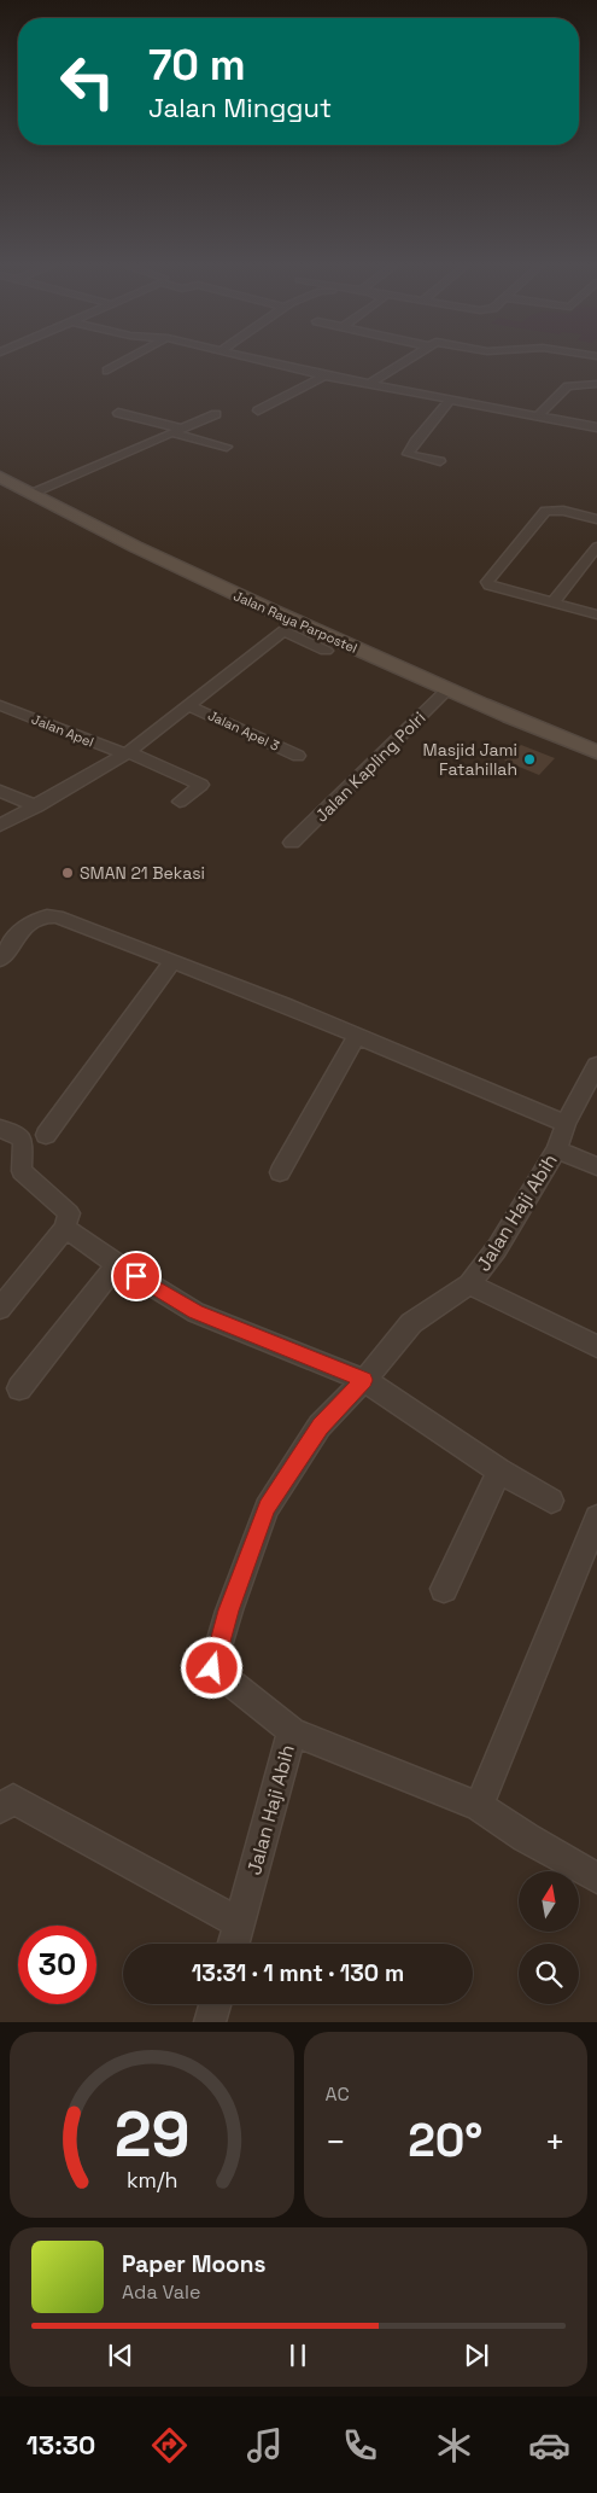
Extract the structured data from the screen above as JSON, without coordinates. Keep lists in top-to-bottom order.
{
  "streets": {
    "main road": ["Jalan Raya Parpostel"],
    "street": [
      "Jalan Apel",
      "Jalan Apel 3",
      "Jalan Kapling Polri",
      "Jalan Haji Abih"
    ]
  },
  "crossings": [
    ["Jalan Raya Parpostel", "Jalan Kapling Polri"]
  ],
  "places": ["Masjid Jami Fatahillah", "SMAN 21 Bekasi"],
  "north": "top",
  "page": {
    "turn": ["70 m", "Jalan Minggut"],
    "limit": "30",
    "trip": "13:31 · 1 mnt · 130 m",
    "tile": "AC",
    "heat": ["−", "20°", "+"],
    "song": ["Paper Moons", "Ada Vale"],
    "tabs": "13:30",
    "gauge": ["29", "km/h"]
  }
}
